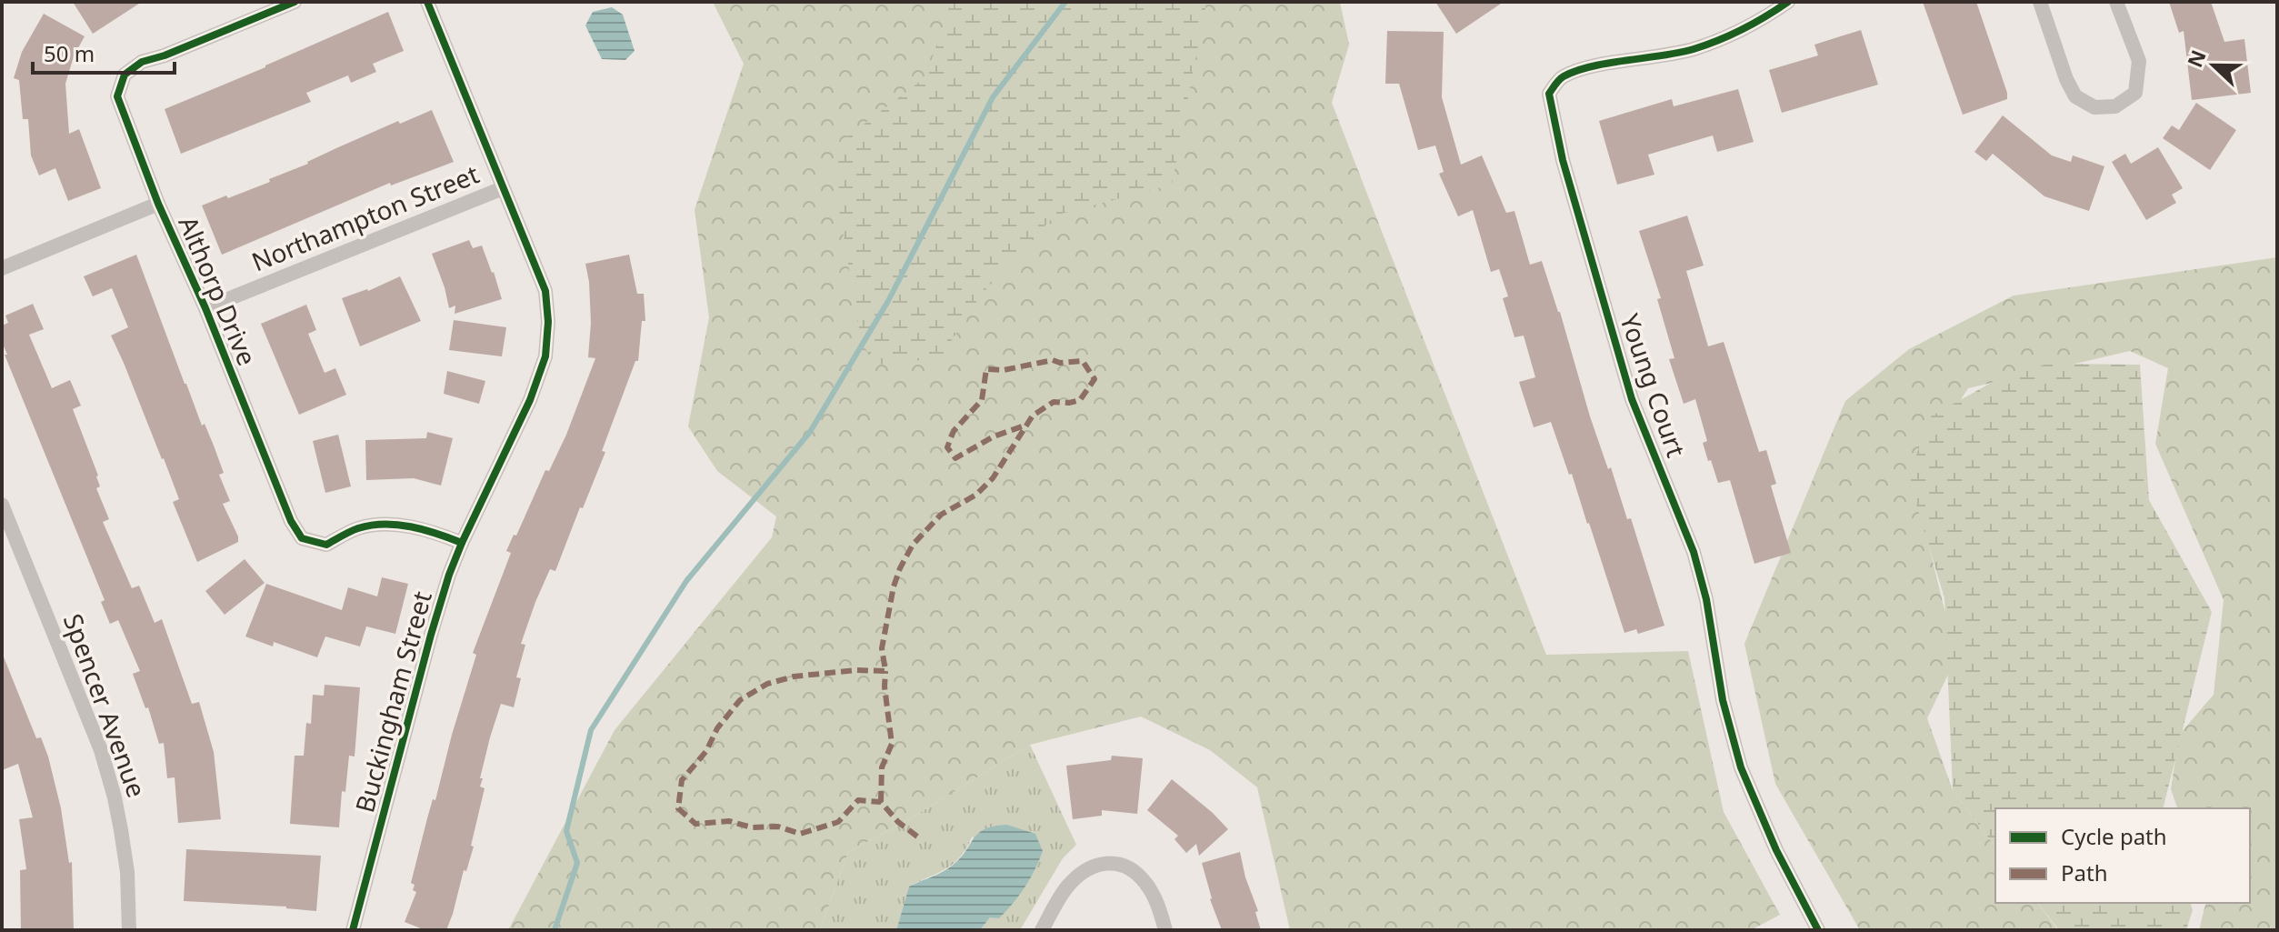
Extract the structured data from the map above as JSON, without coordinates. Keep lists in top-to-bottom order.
{
  "streets": {
    "street": [
      "Northampton Street",
      "Althorp Drive",
      "Young Court",
      "Buckingham Street",
      "Spencer Avenue"
    ]
  },
  "crossings": [
    ["Northampton Street", "Althorp Drive"],
    ["Northampton Street", "Buckingham Street"],
    ["Althorp Drive", "Buckingham Street"]
  ],
  "legend": ["Cycle path", "Path"],
  "scale_bar": "50 m",
  "north": "left"
}
